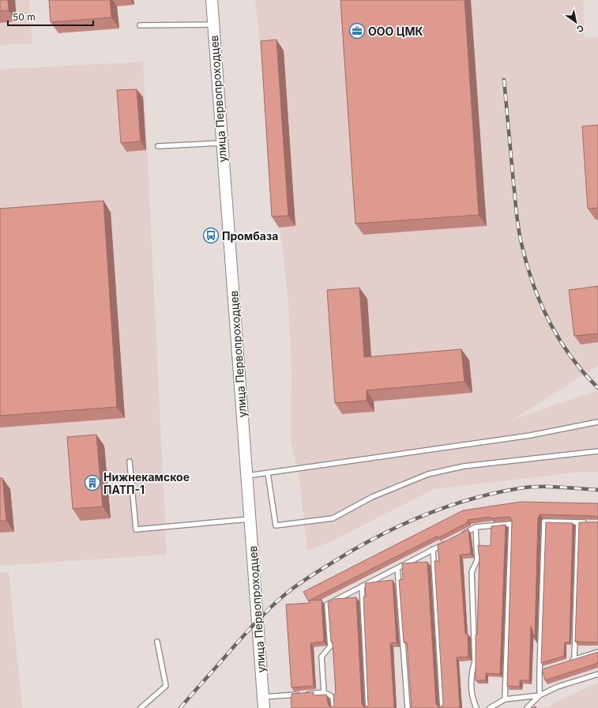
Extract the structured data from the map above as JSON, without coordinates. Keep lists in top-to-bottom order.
{
  "streets": {
    "street": ["улица Первопроходцев"]
  },
  "places": {
    "office": ["ООО ЦМК"],
    "bus stop": ["Промбаза"],
    "building": ["Нижнекамское ПАТП-1"]
  },
  "scale_bar": "50 m",
  "north": "bottom right"
}
